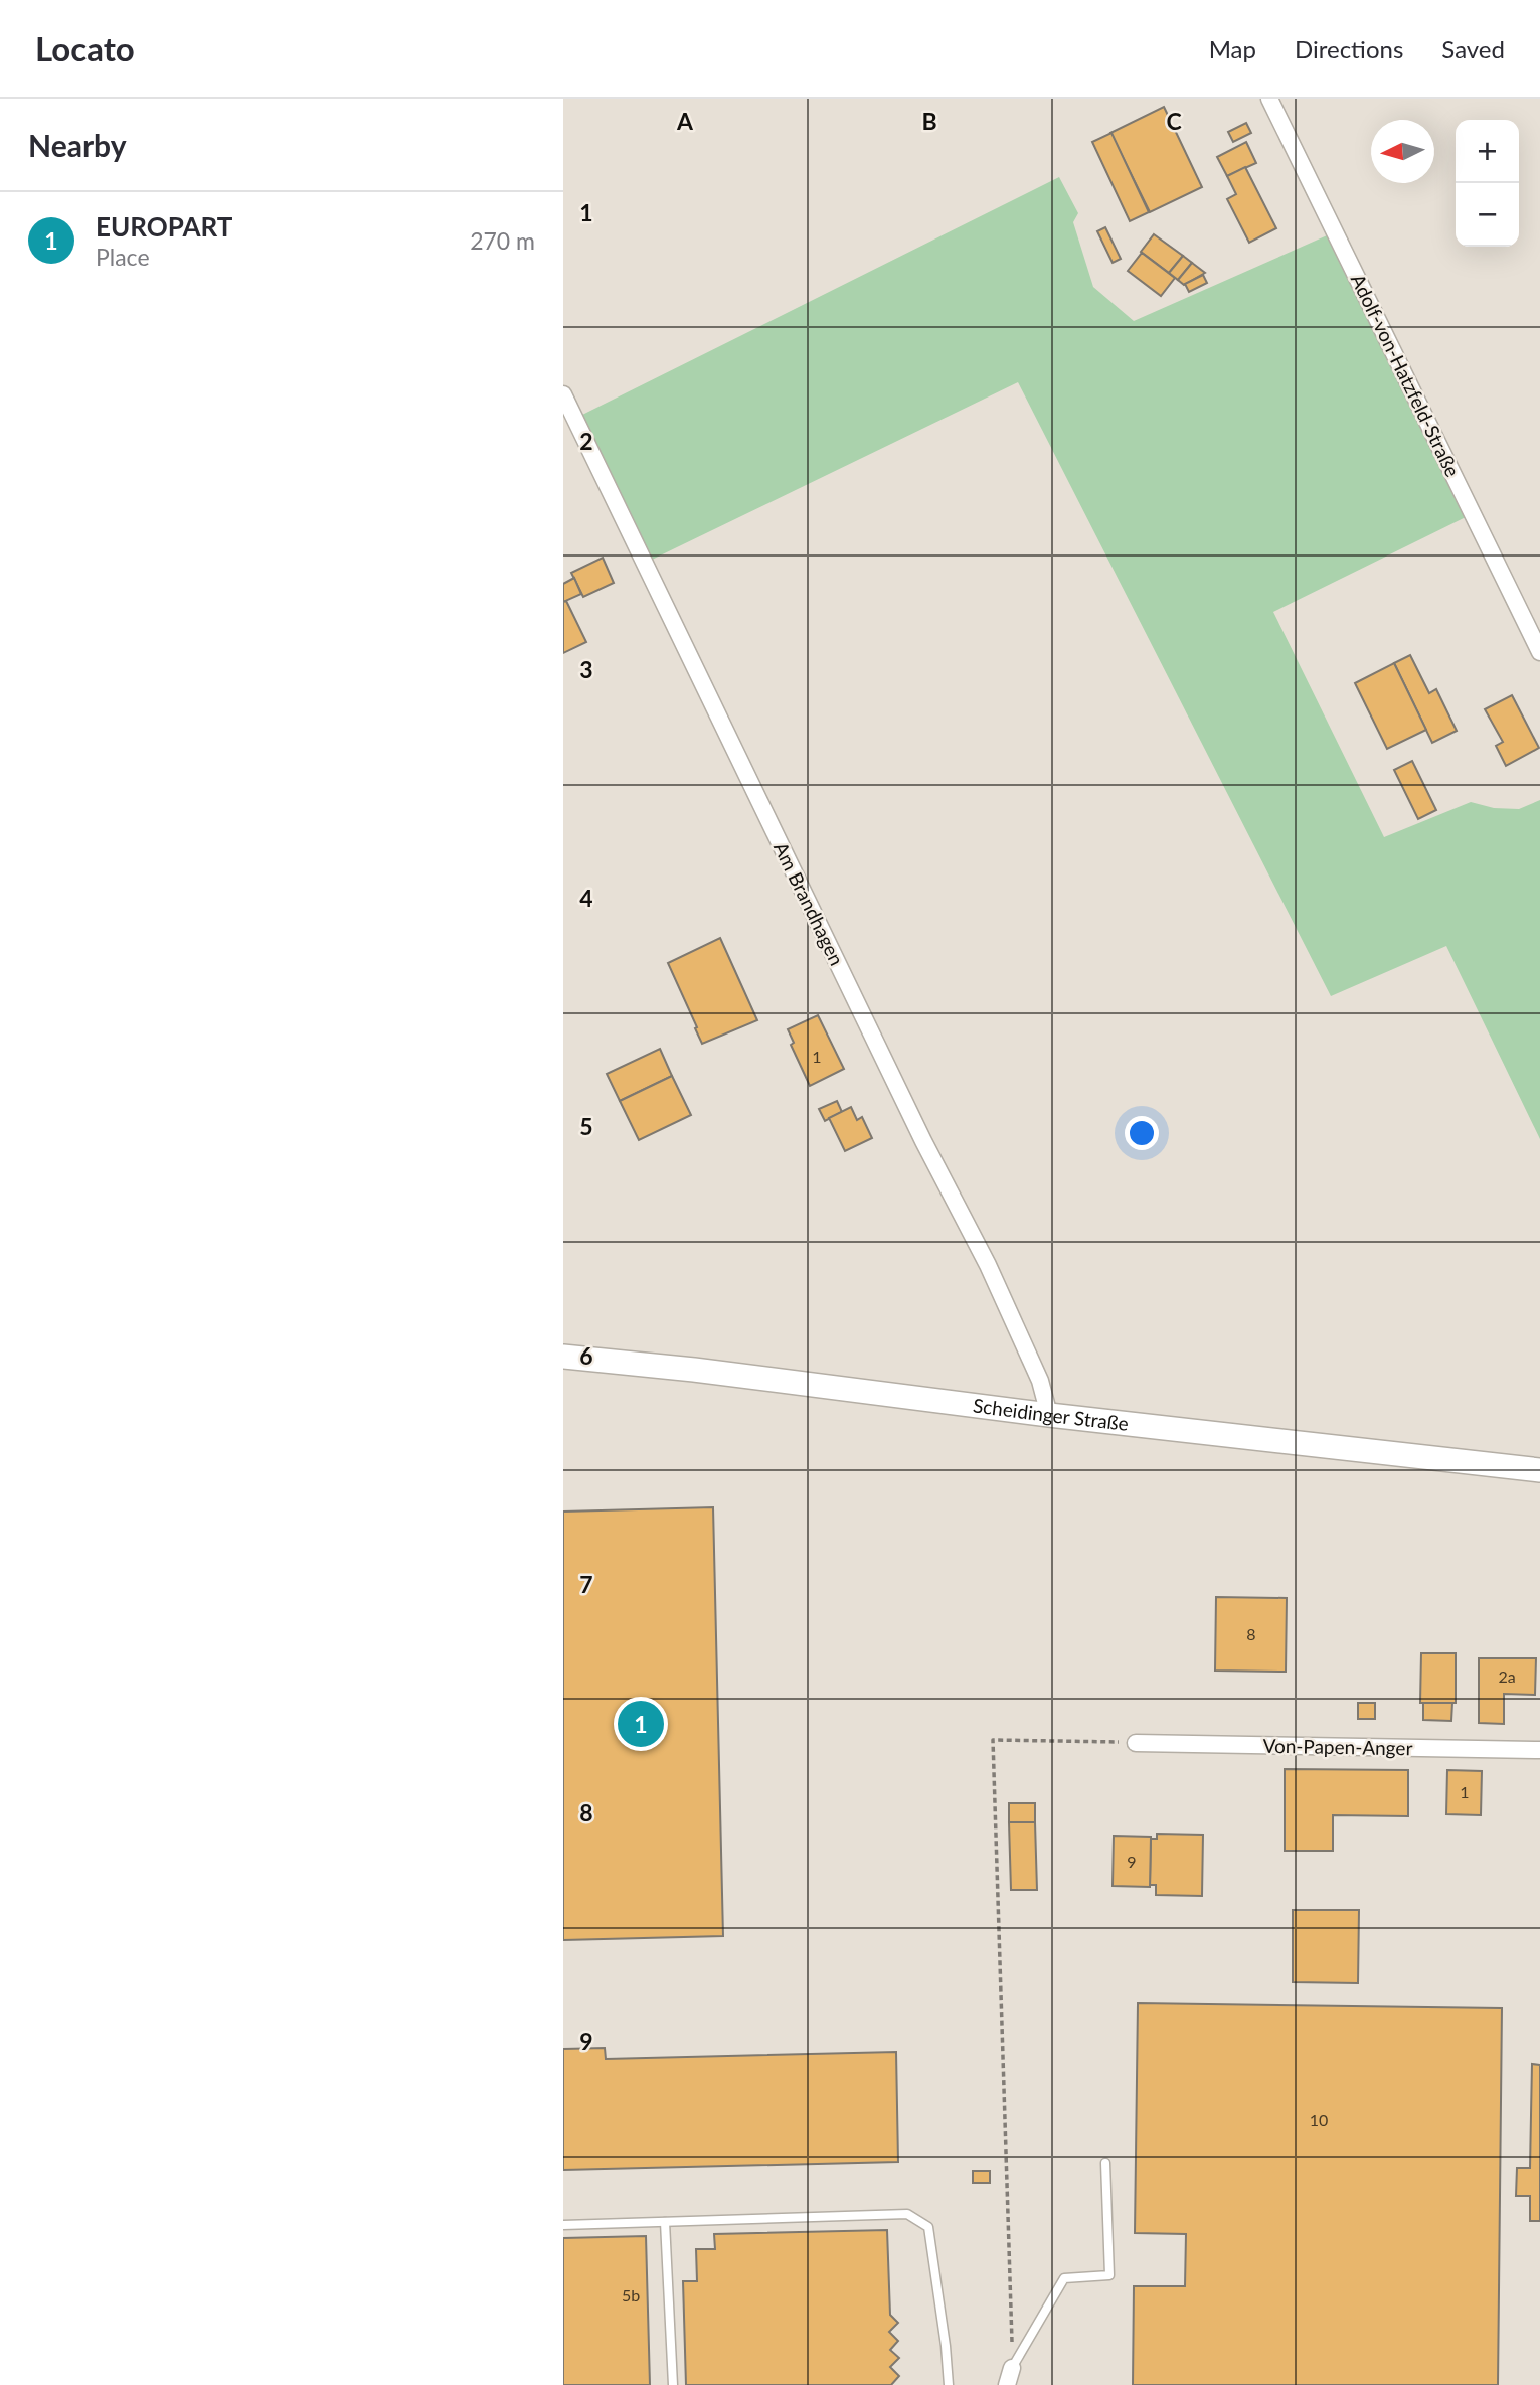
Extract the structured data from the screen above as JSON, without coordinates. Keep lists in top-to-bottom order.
{
  "streets": {
    "main road": ["Scheidinger Straße"],
    "street": ["Adolf-von-Hatzfeld-Straße", "Am Brandhagen", "Von-Papen-Anger"]
  },
  "crossings": [
    ["Am Brandhagen", "Scheidinger Straße"]
  ],
  "house_numbers": [
    "1",
    "8",
    "2a",
    "1",
    "9",
    "10",
    "5b"
  ],
  "north": "left",
  "page": {
    "header": "Locato",
    "nav": ["Map", "Directions", "Saved"],
    "heading": "Nearby",
    "map_buttons": ["+", "−"],
    "list": [
      {
        "mark": "1",
        "name": "EUROPART",
        "note": "Place",
        "value": "270 m"
      }
    ],
    "pins": "1"
  },
  "grid": {
    "columns": ["A", "B", "C"],
    "rows": [
      "1",
      "2",
      "3",
      "4",
      "5",
      "6",
      "7",
      "8",
      "9"
    ]
  }
}
